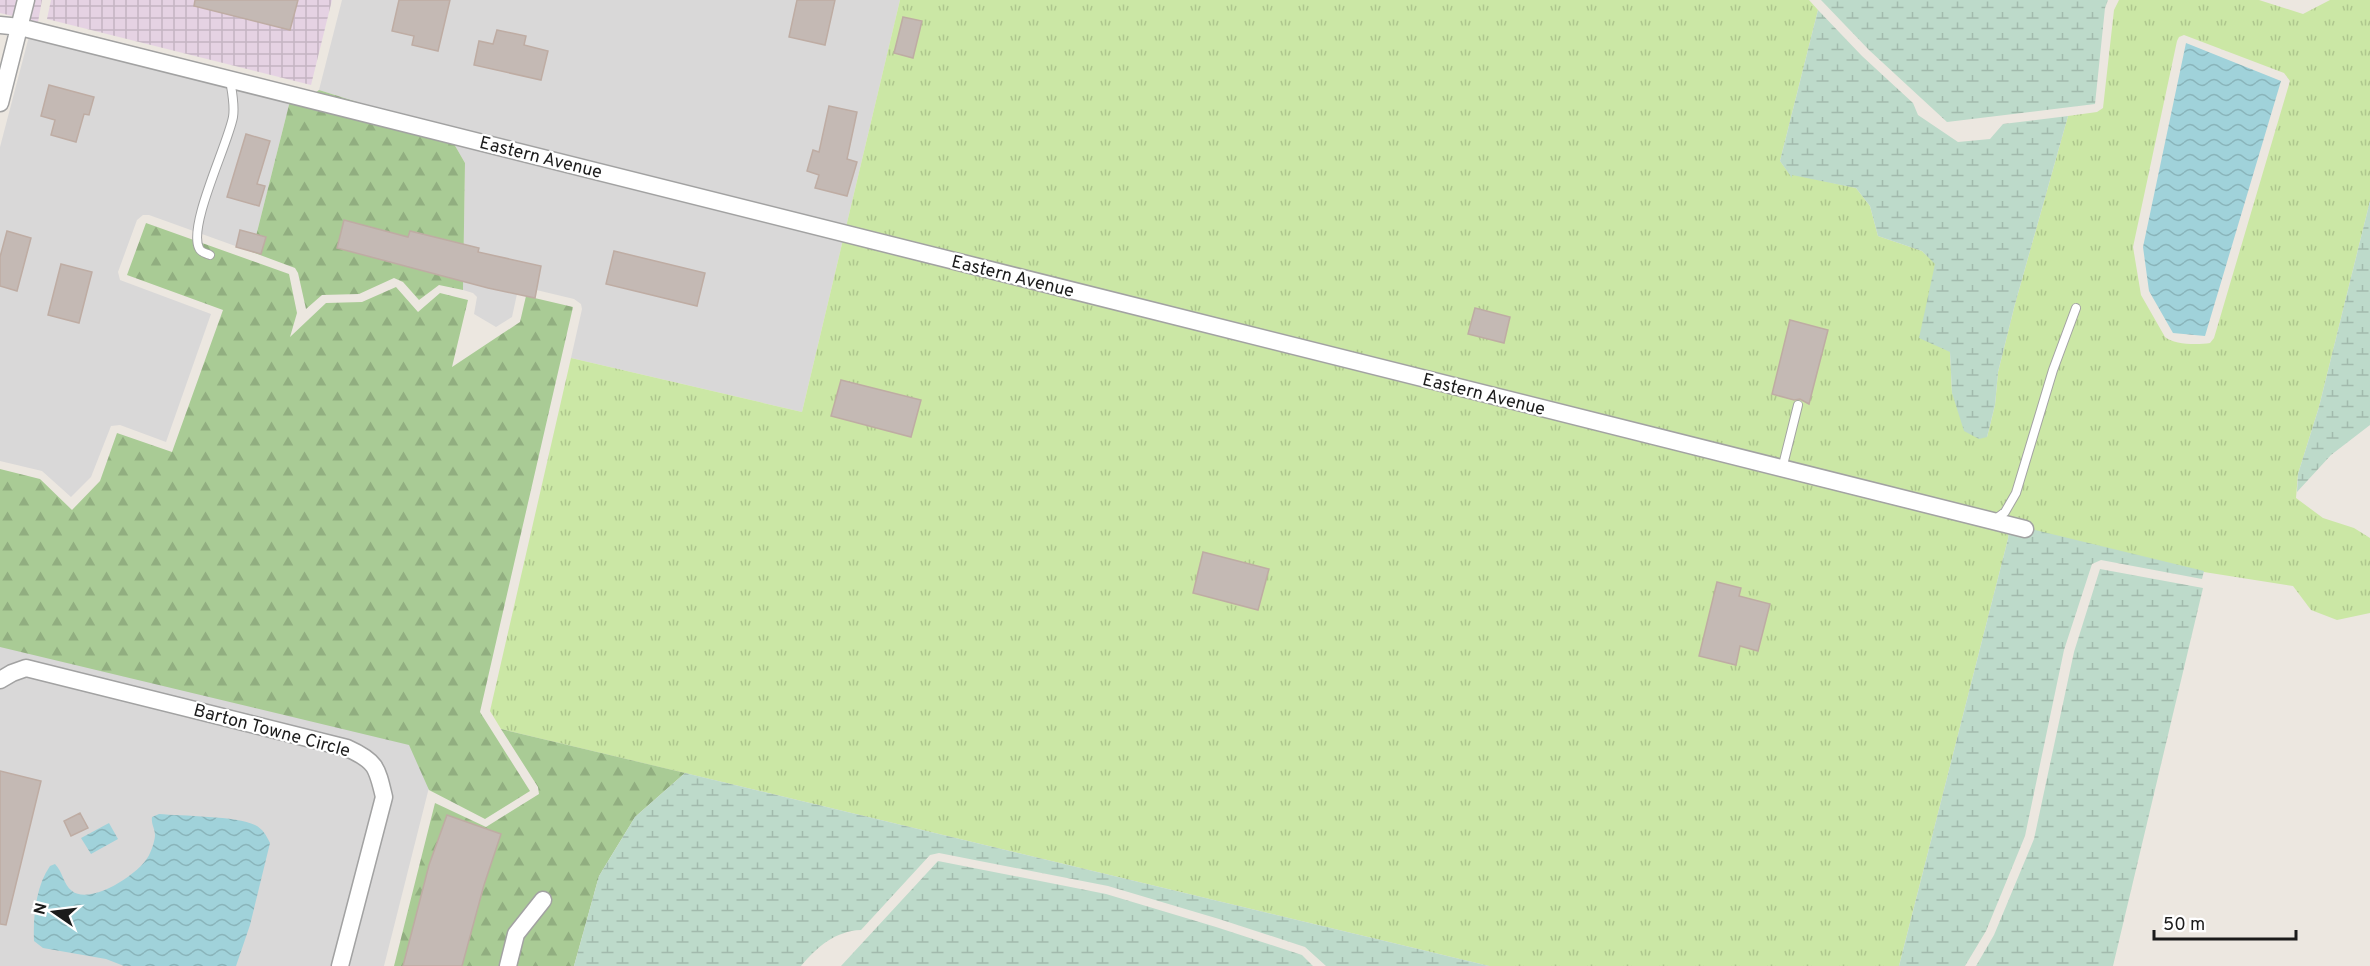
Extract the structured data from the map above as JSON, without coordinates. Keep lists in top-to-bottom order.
{
  "streets": {
    "street": ["Eastern Avenue", "Barton Towne Circle"]
  },
  "scale_bar": "50 m",
  "north": "left"
}
